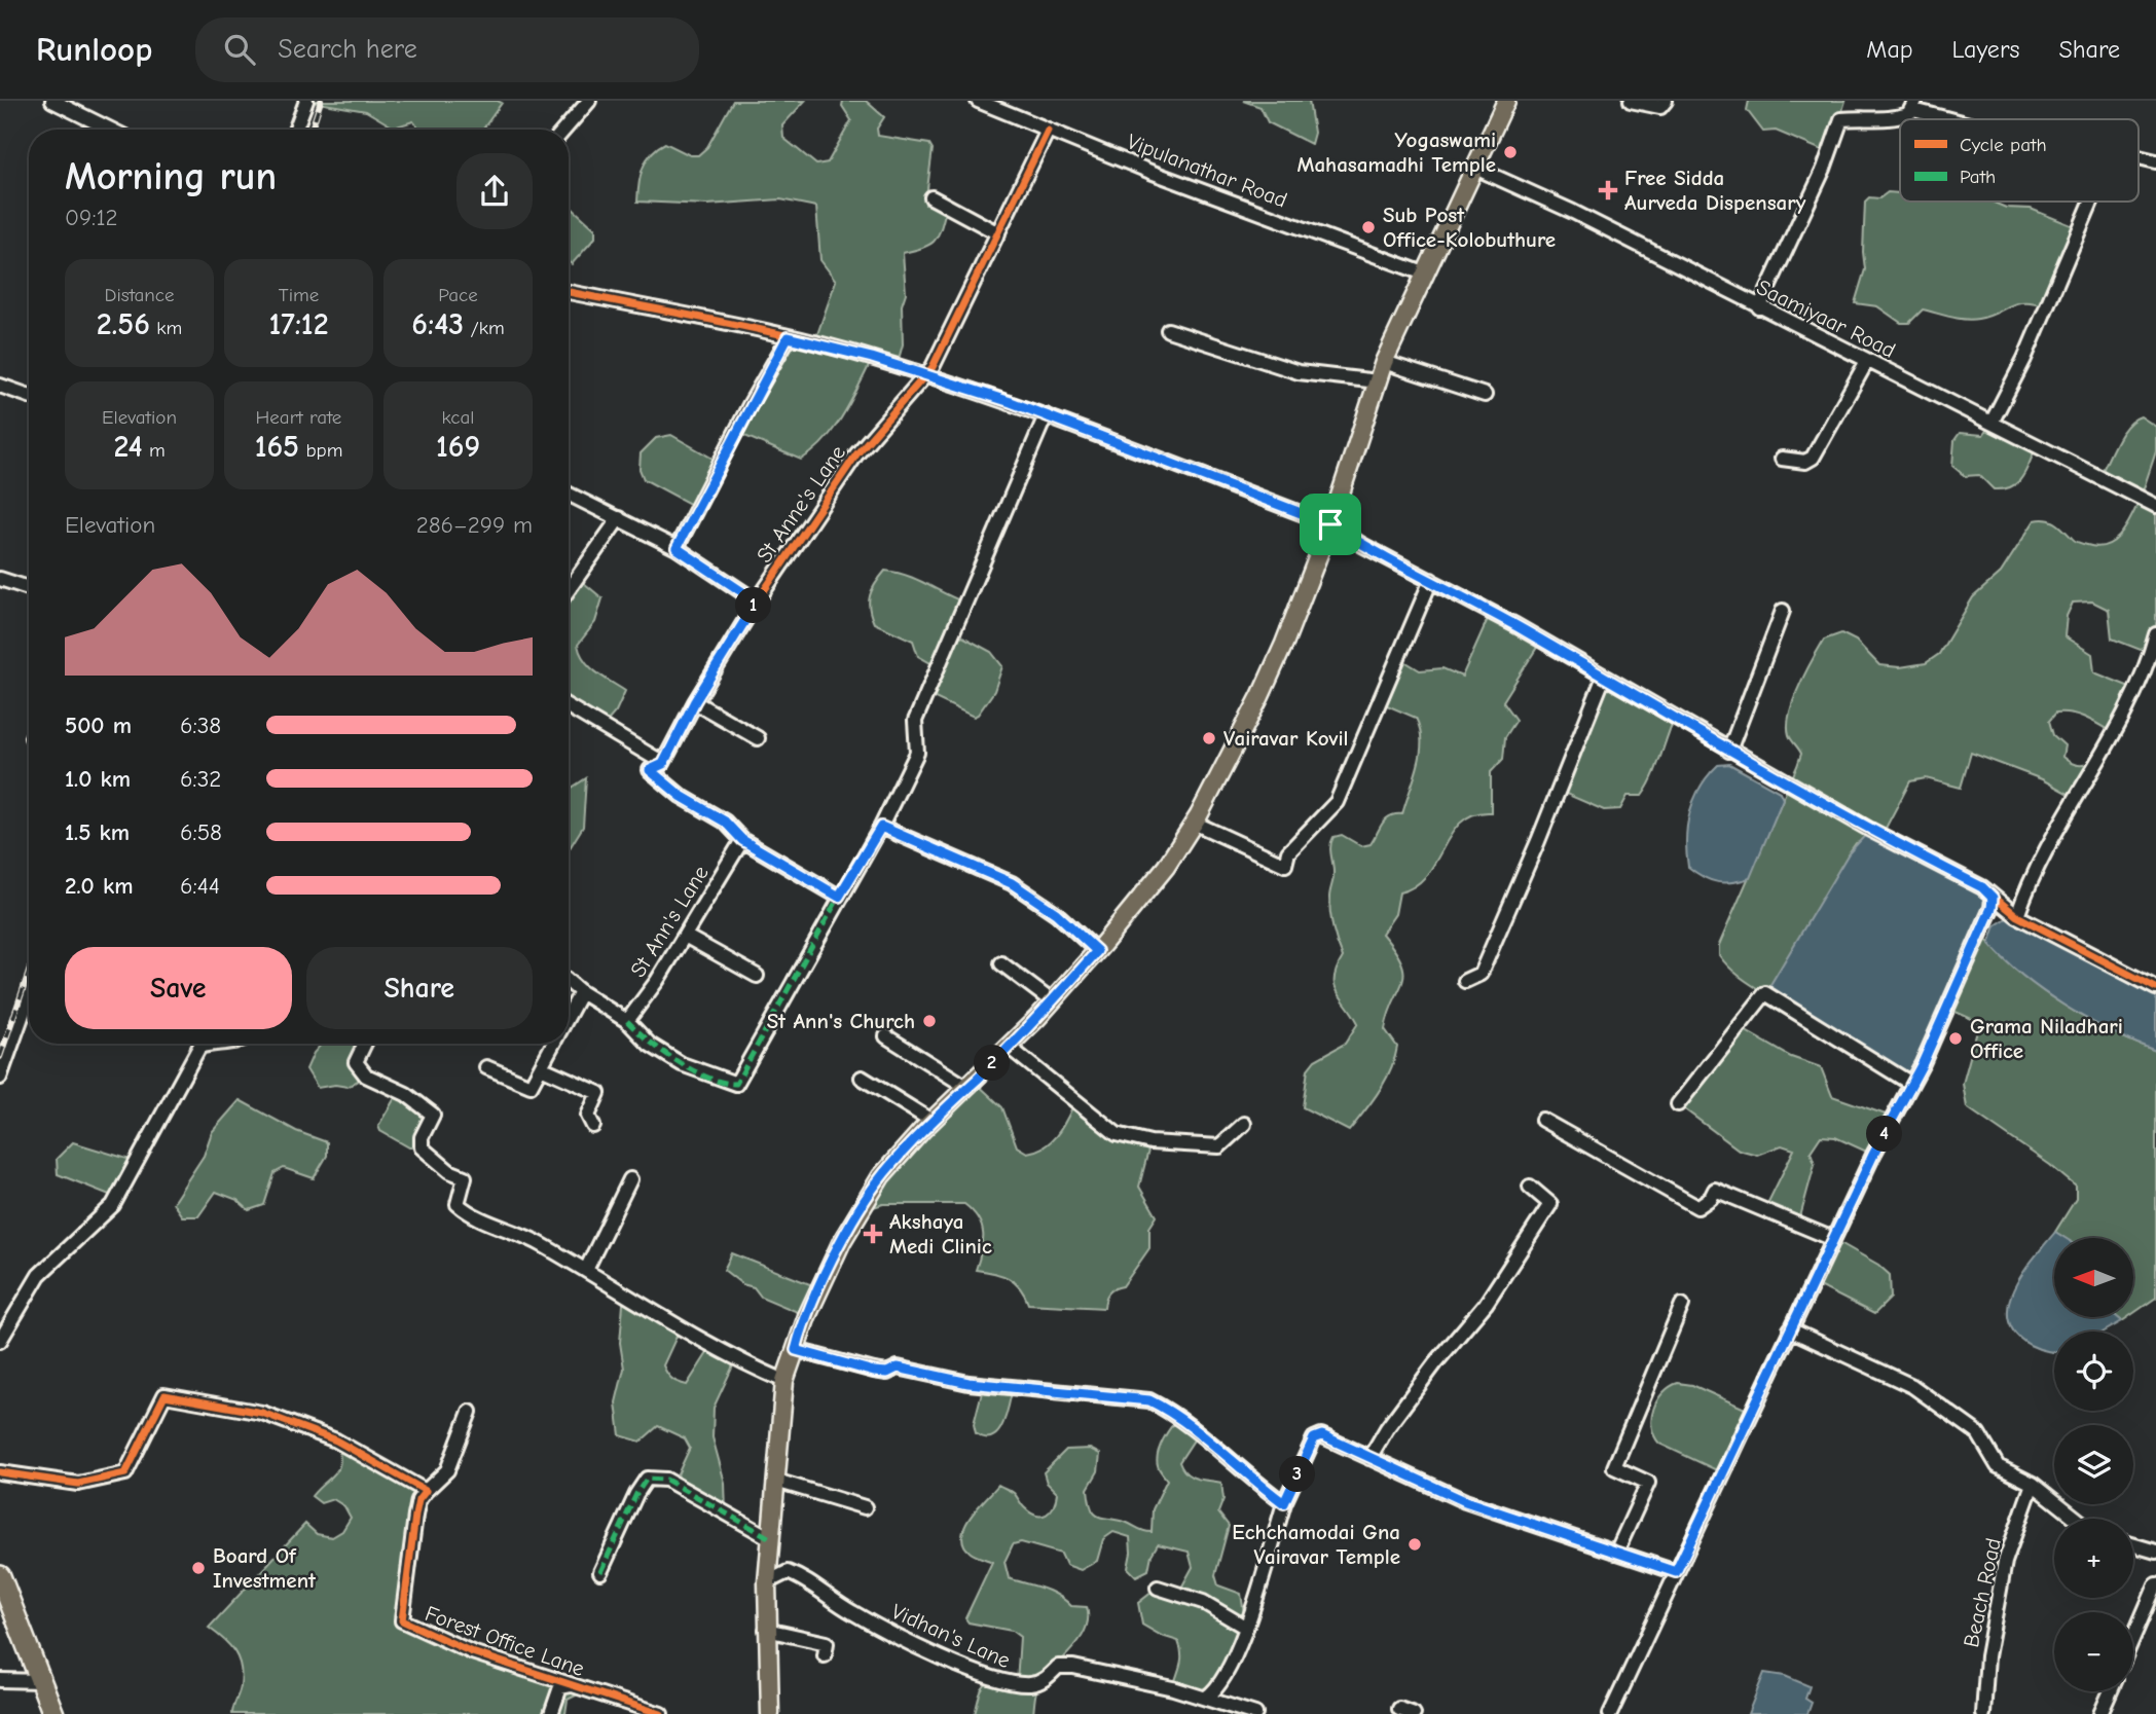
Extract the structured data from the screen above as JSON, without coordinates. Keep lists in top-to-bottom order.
{
  "streets": {
    "street": [
      "Vipulanathar Road",
      "Saamiyaar Road",
      "St Anne's Lane",
      "St Ann's Lane",
      "Beach Road",
      "Vidhan's Lane",
      "Forest Office Lane"
    ]
  },
  "crossings": [
    ["Vipulanathar Road", "St Anne's Lane"]
  ],
  "places": {
    "other": [
      "Yogaswami Mahasamadhi Temple",
      "Sub Post Office-Kolobuthure",
      "Vairavar Kovil",
      "St Ann's Church",
      "Grama Niladhari Office",
      "Echchamodai Gna Vairavar Temple",
      "Board Of Investment"
    ],
    "health": ["Free Sidda Aurveda Dispensary", "Akshaya Medi Clinic"]
  },
  "legend": ["Cycle path", "Path"],
  "north": "left",
  "page": {
    "header": "Runloop",
    "search": "Search here",
    "nav": ["Map", "Layers", "Share"],
    "heading": ["Morning run", "09:12"],
    "stats": [
      ["Distance", "2.56 km"],
      ["Time", "17:12"],
      ["Pace", "6:43 /km"],
      ["Elevation", "24 m"],
      ["Heart rate", "165 bpm"],
      ["kcal", "169"]
    ],
    "chart": ["Elevation", "286–299 m"],
    "pins": [
      "1",
      "2",
      "4",
      "3"
    ],
    "list": [
      {
        "name": "500 m",
        "note": "6:38"
      },
      {
        "name": "1.0 km",
        "note": "6:32"
      },
      {
        "name": "1.5 km",
        "note": "6:58"
      },
      {
        "name": "2.0 km",
        "note": "6:44"
      }
    ],
    "buttons": ["Save", "Share"],
    "map_buttons": ["+", "−"]
  }
}
